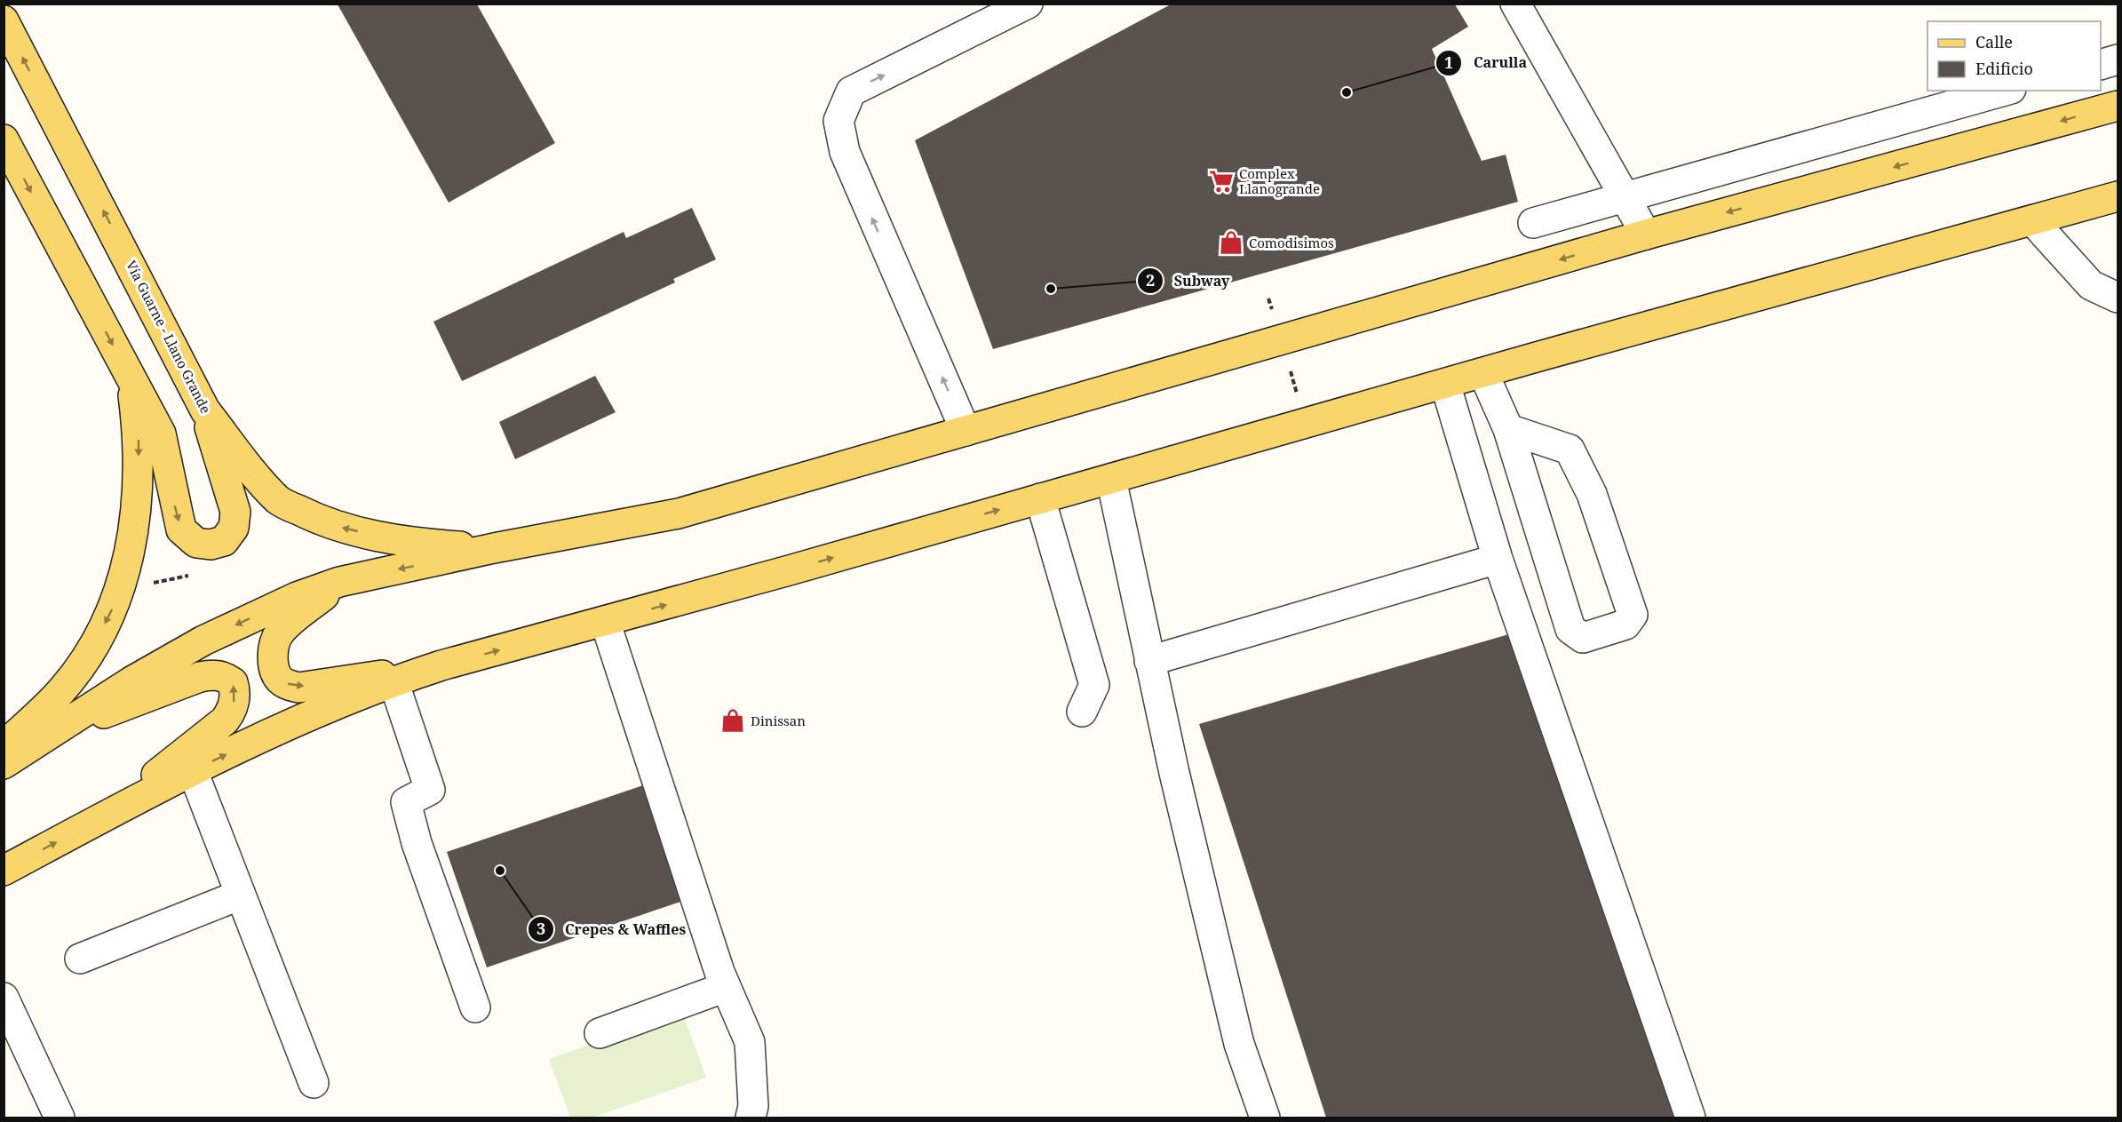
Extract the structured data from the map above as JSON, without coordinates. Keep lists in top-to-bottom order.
{
  "streets": {
    "main road": ["Vía Guarne - Llano Grande"]
  },
  "places": {
    "other": ["Carulla", "Subway", "Crepes & Waffles"],
    "supermarket": ["Complex Llanogrande"],
    "shop": ["Comodisimos", "Dinissan"]
  },
  "legend": ["Calle", "Edificio"]
}
